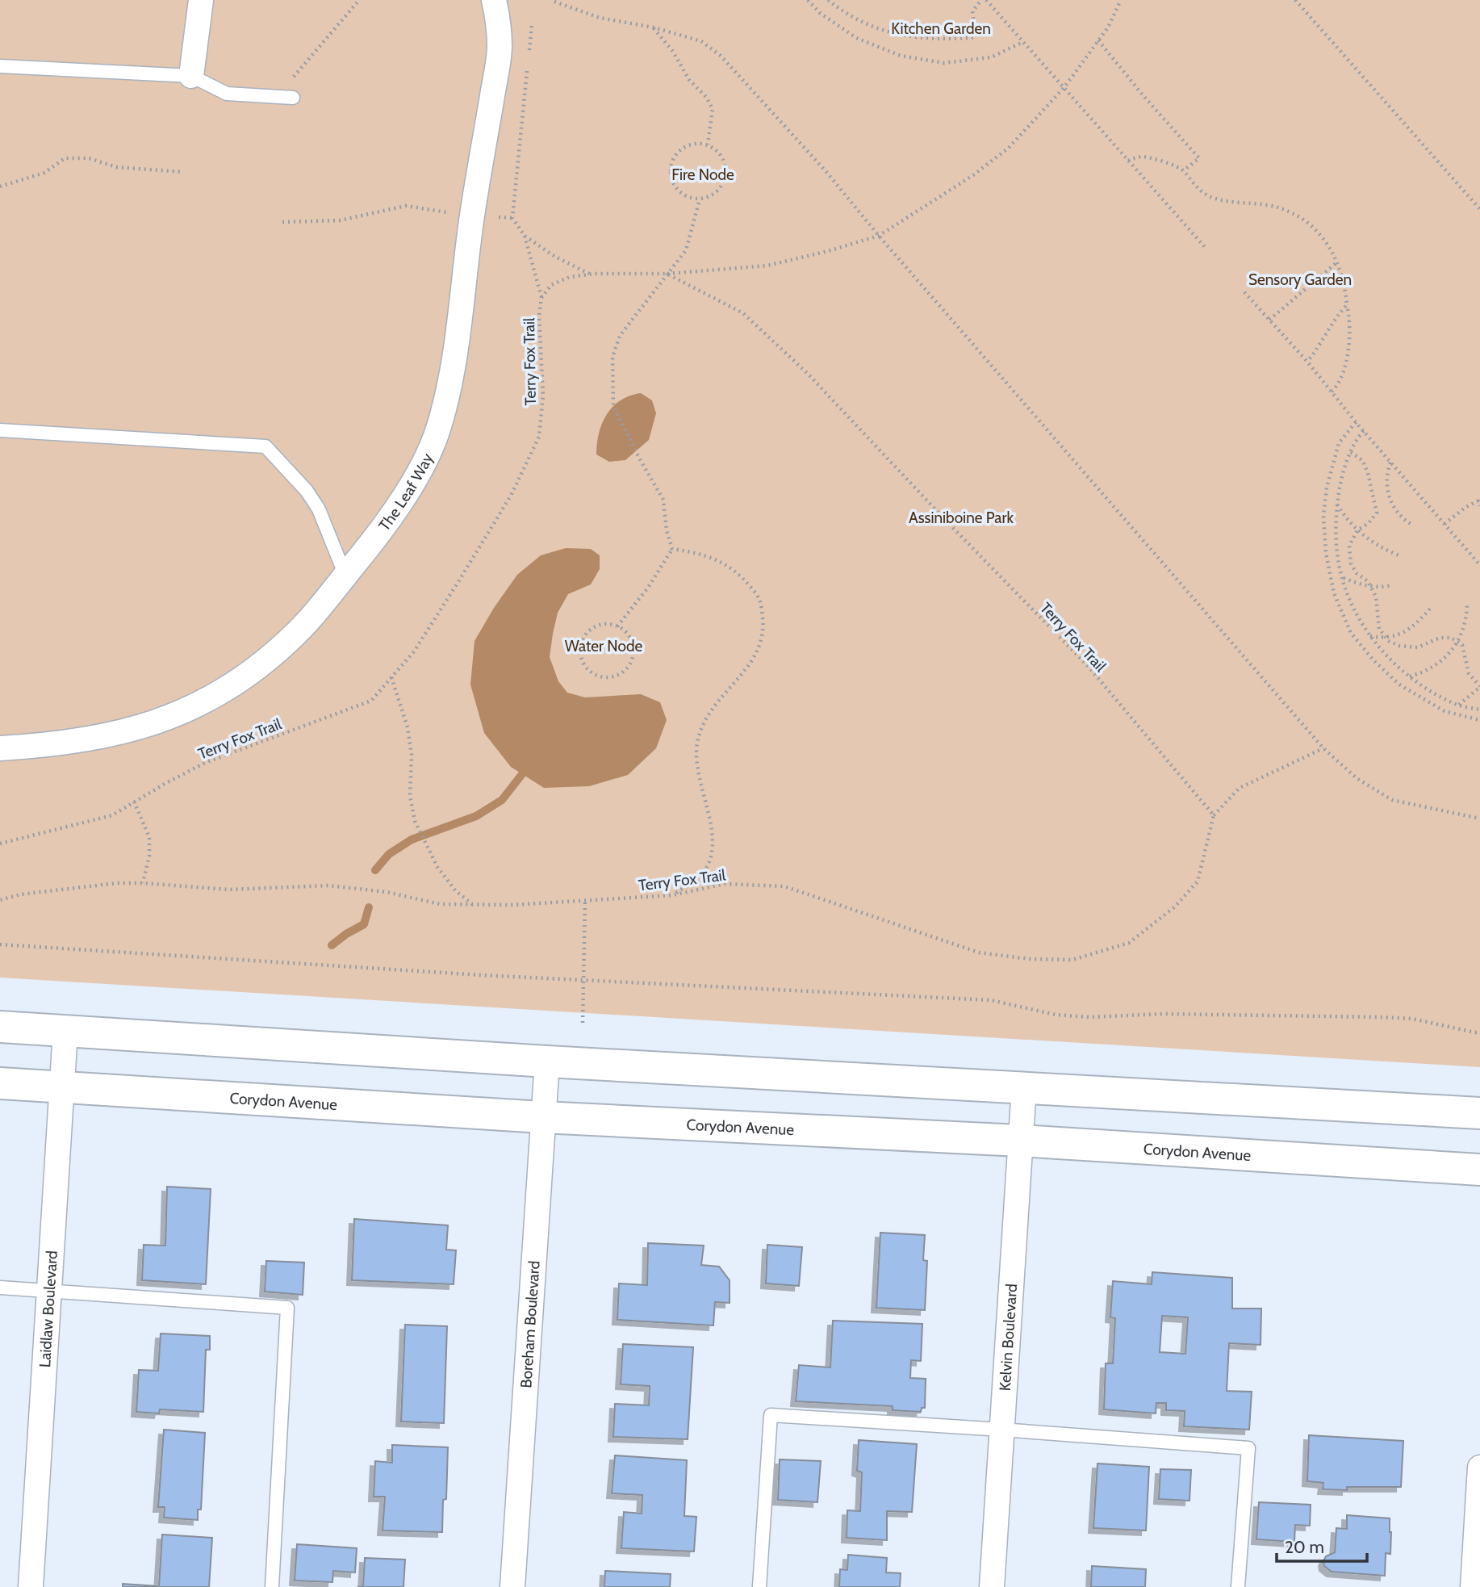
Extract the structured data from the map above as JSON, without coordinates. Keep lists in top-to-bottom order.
{
  "streets": {
    "main road": ["Corydon Avenue"],
    "street": [
      "The Leaf Way",
      "Laidlaw Boulevard",
      "Boreham Boulevard",
      "Kelvin Boulevard"
    ],
    "path": ["Terry Fox Trail"]
  },
  "crossings": [
    ["Corydon Avenue", "Laidlaw Boulevard"],
    ["Corydon Avenue", "Boreham Boulevard"],
    ["Corydon Avenue", "Kelvin Boulevard"]
  ],
  "parks": [
    "Kitchen Garden",
    "Fire Node",
    "Sensory Garden",
    "Assiniboine Park",
    "Water Node"
  ],
  "scale_bar": "20 m"
}
